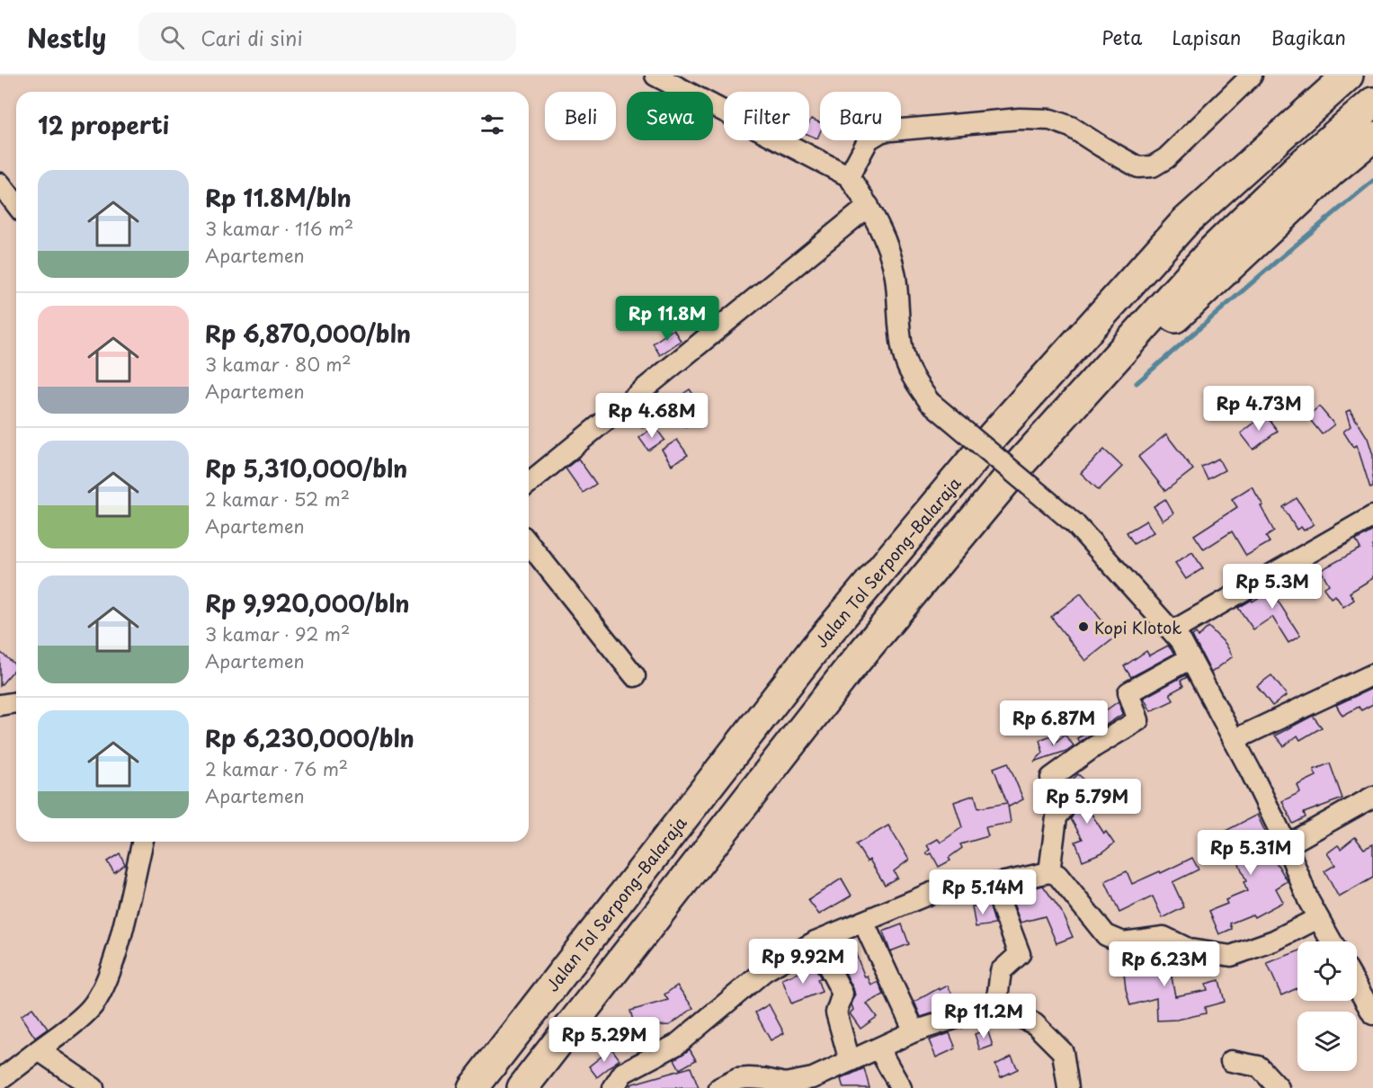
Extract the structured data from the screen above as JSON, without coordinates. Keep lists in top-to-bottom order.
{
  "streets": {
    "highway": ["Jalan Tol Serpong–Balaraja"]
  },
  "places": ["Kopi Klotok"],
  "page": {
    "header": "Nestly",
    "search": "Cari di sini",
    "nav": ["Peta", "Lapisan", "Bagikan"],
    "chip": [
      "Beli",
      "Sewa",
      "Filter",
      "Baru"
    ],
    "heading": "12 properti",
    "list": [
      {
        "name": "Rp 11.8M/bln",
        "note": "3 kamar · 116 m² · Apartemen"
      },
      {
        "name": "Rp 6,870,000/bln",
        "note": "3 kamar · 80 m² · Apartemen"
      },
      {
        "name": "Rp 5,310,000/bln",
        "note": "2 kamar · 52 m² · Apartemen"
      },
      {
        "name": "Rp 9,920,000/bln",
        "note": "3 kamar · 92 m² · Apartemen"
      },
      {
        "name": "Rp 6,230,000/bln",
        "note": "2 kamar · 76 m² · Apartemen"
      }
    ],
    "price": [
      "Rp 11.8M",
      "Rp 4.73M",
      "Rp 4.68M",
      "Rp 5.3M",
      "Rp 6.87M",
      "Rp 5.79M",
      "Rp 5.31M",
      "Rp 5.14M",
      "Rp 9.92M",
      "Rp 6.23M",
      "Rp 11.2M",
      "Rp 5.29M"
    ]
  }
}
